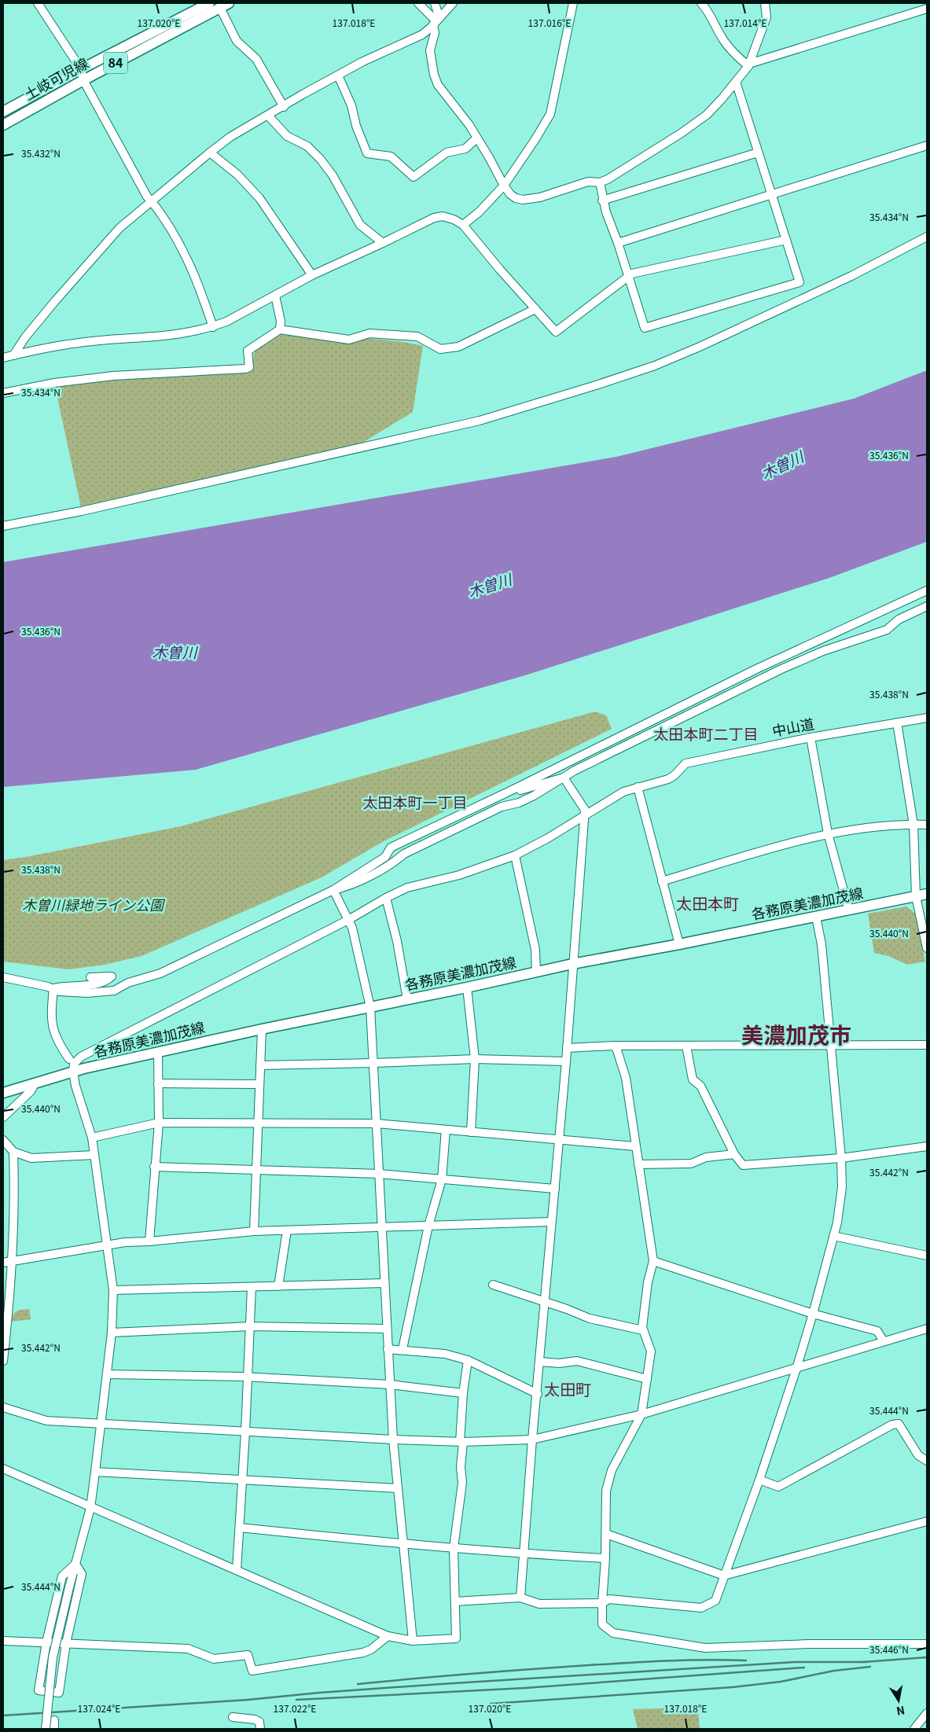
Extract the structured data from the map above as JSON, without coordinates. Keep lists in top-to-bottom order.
{
  "streets": {
    "main road": ["84", "土岐可児線", "各務原美濃加茂線"],
    "street": ["中山道"]
  },
  "crossings": [
    ["中山道", "各務原美濃加茂線"]
  ],
  "districts": [
    "太田本町二丁目",
    "太田本町一丁目",
    "太田本町",
    "美濃加茂市",
    "太田町"
  ],
  "water": ["木曽川"],
  "parks": ["木曽川緑地ライン公園"],
  "north": "bottom",
  "coordinates": [
    "137.020°E",
    "137.018°E",
    "137.016°E",
    "137.014°E",
    "35.432°N",
    "35.434°N",
    "35.436°N",
    "35.438°N",
    "35.440°N",
    "35.442°N",
    "35.444°N",
    "35.446°N",
    "137.024°E",
    "137.022°E"
  ]
}
